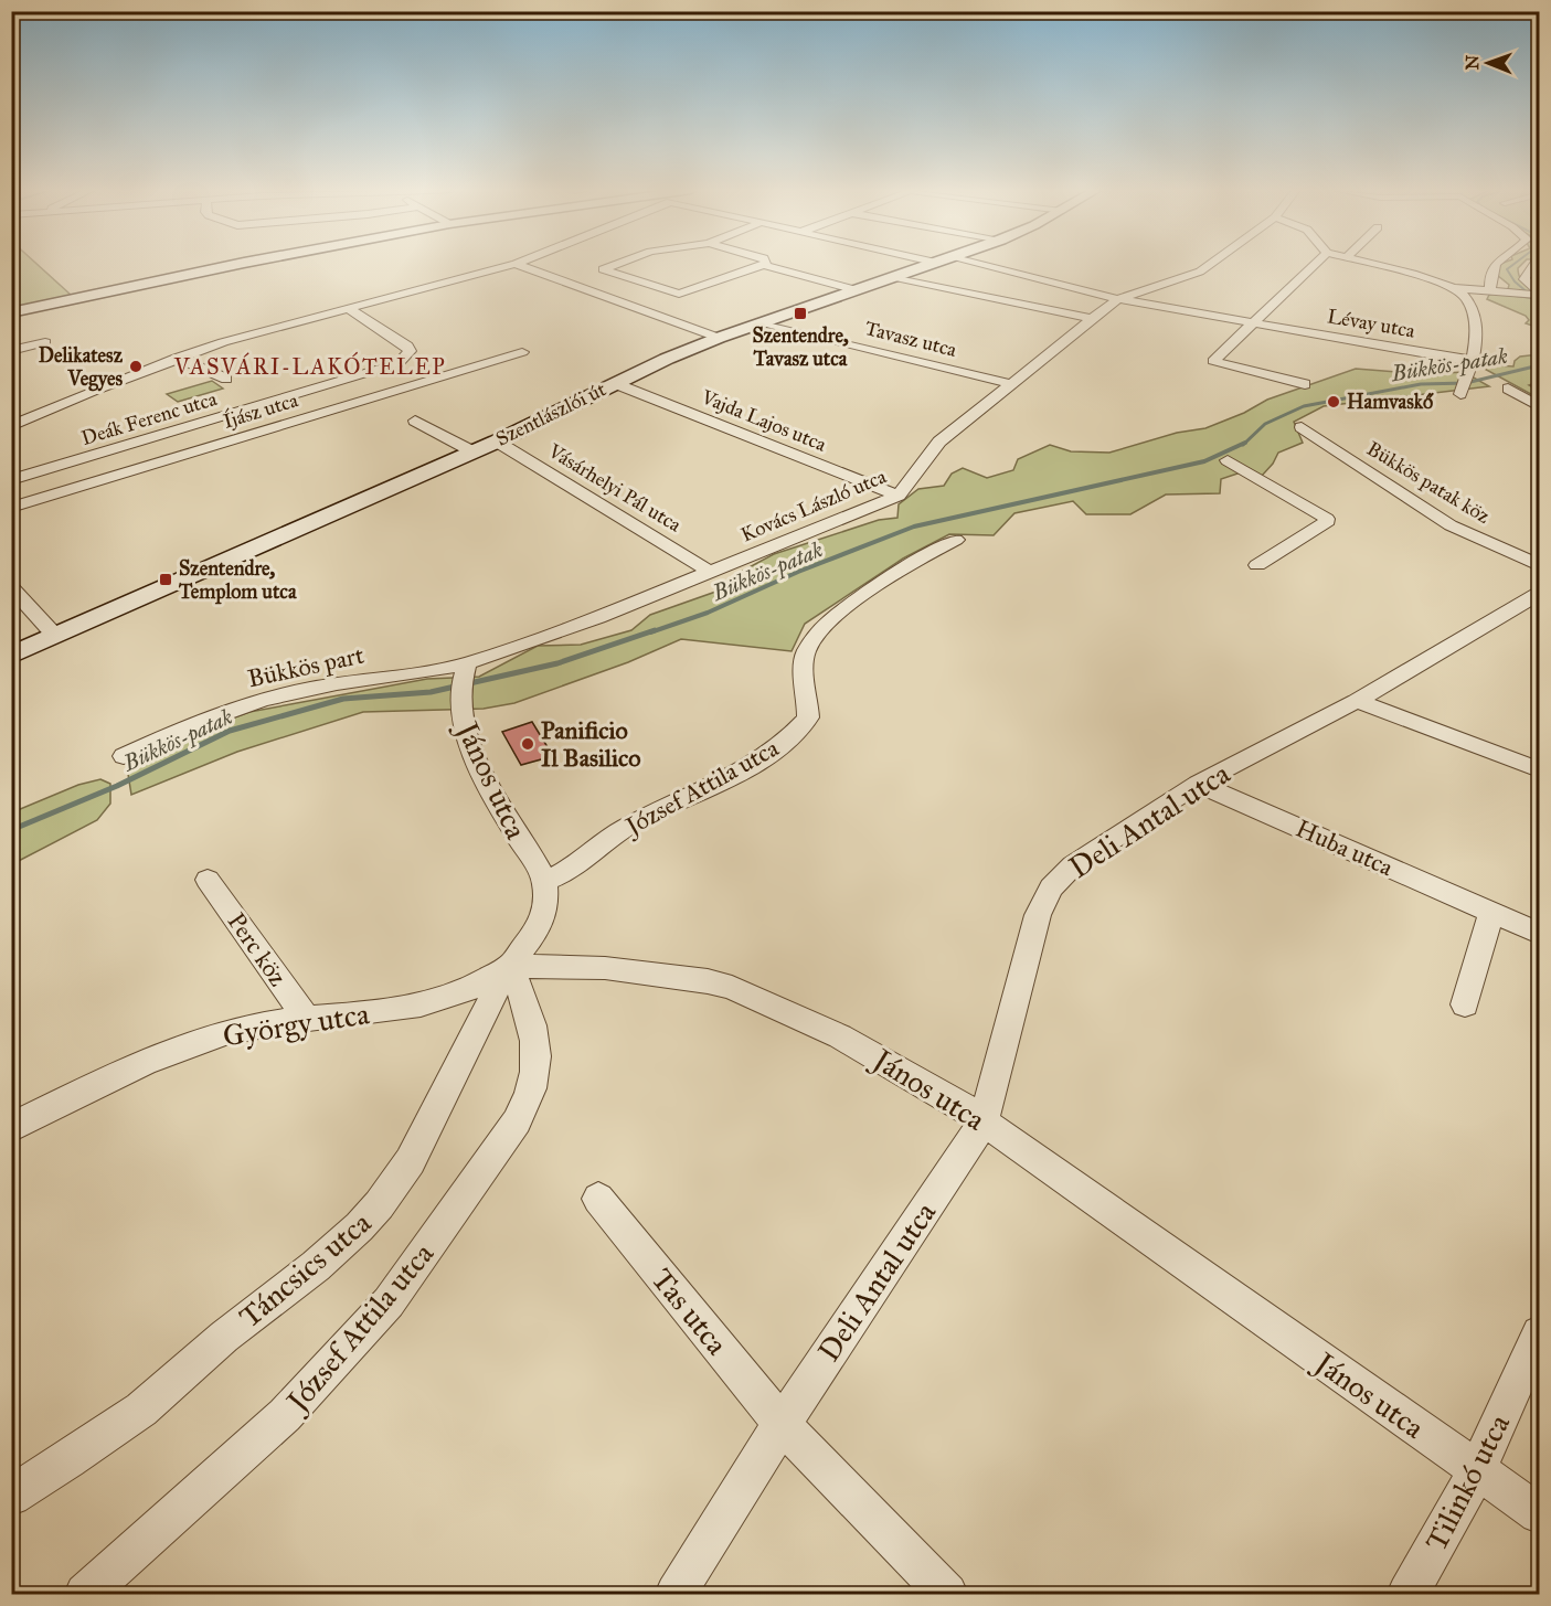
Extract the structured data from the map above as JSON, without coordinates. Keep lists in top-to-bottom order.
{
  "streets": {
    "main road": ["Szentlászlói út"],
    "street": [
      "Lévay utca",
      "Tavasz utca",
      "Íjász utca",
      "Deák Ferenc utca",
      "Vajda Lajos utca",
      "Bükkös patak köz",
      "Vásárhelyi Pál utca",
      "Kovács László utca",
      "Bükkös part",
      "János utca",
      "József Attila utca",
      "Deli Antal utca",
      "Huba utca",
      "Perc köz",
      "György utca",
      "Táncsics utca",
      "Tas utca",
      "Tilinkó utca"
    ]
  },
  "crossings": [
    ["Lévay utca", "Kovács László utca"],
    ["Tavasz utca", "Szentlászlói út"],
    ["Tavasz utca", "Kovács László utca"],
    ["Szentlászlói út", "Vajda Lajos utca"],
    ["Szentlászlói út", "Vásárhelyi Pál utca"],
    ["Vajda Lajos utca", "Kovács László utca"],
    ["Vásárhelyi Pál utca", "Kovács László utca"],
    ["Kovács László utca", "Bükkös part"],
    ["Kovács László utca", "János utca"],
    ["Bükkös part", "János utca"],
    ["János utca", "József Attila utca"],
    ["János utca", "Deli Antal utca"],
    ["János utca", "György utca"],
    ["János utca", "Táncsics utca"],
    ["János utca", "Tilinkó utca"],
    ["József Attila utca", "György utca"],
    ["József Attila utca", "Táncsics utca"],
    ["Deli Antal utca", "Huba utca"],
    ["Deli Antal utca", "Tas utca"],
    ["Perc köz", "György utca"],
    ["György utca", "Táncsics utca"]
  ],
  "districts": ["VASVÁRI-LAKÓTELEP"],
  "water": ["Bükkös-patak"],
  "places": {
    "transit": ["Szentendre, Tavasz utca", "Szentendre, Templom utca"],
    "other": ["Delikatesz Vegyes", "Hamvaskő", "Panificio Il Basilico"]
  },
  "north": "left"
}
